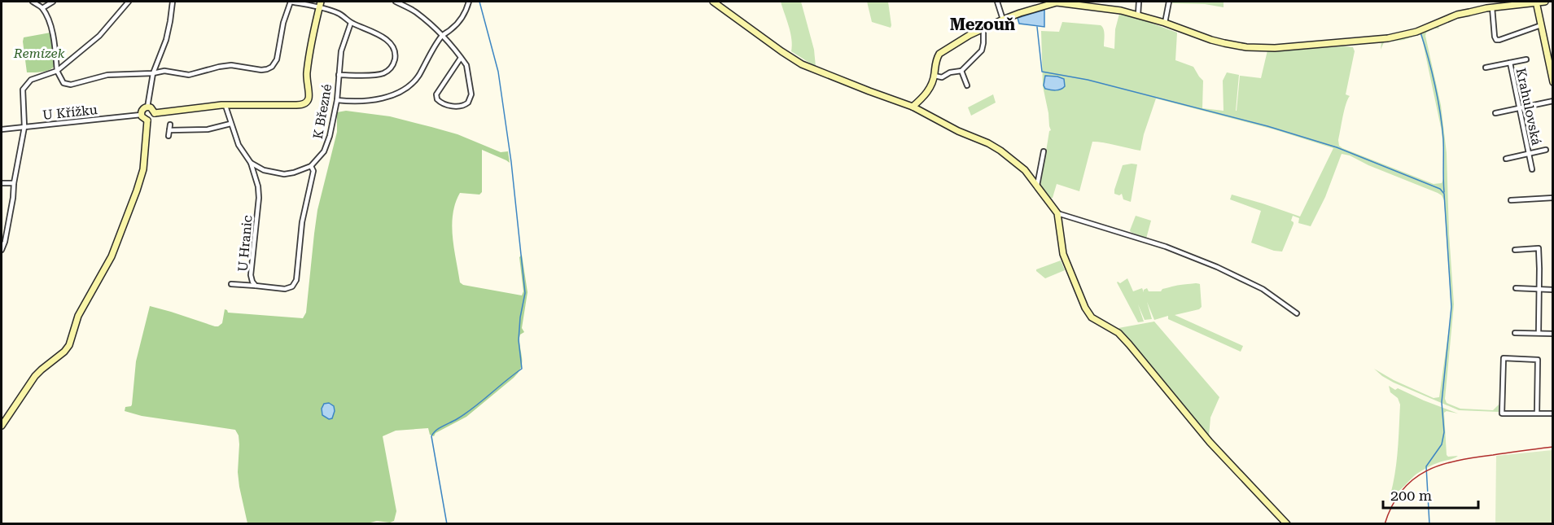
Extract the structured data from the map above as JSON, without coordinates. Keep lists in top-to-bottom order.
{
  "streets": {
    "street": [
      "Krahulovská",
      "K Březné",
      "U Křížku",
      "U Hranic"
    ]
  },
  "crossings": [
    ["K Březné", "U Hranic"]
  ],
  "districts": ["Mezouň"],
  "parks": ["Remízek"],
  "scale_bar": "200 m"
}
